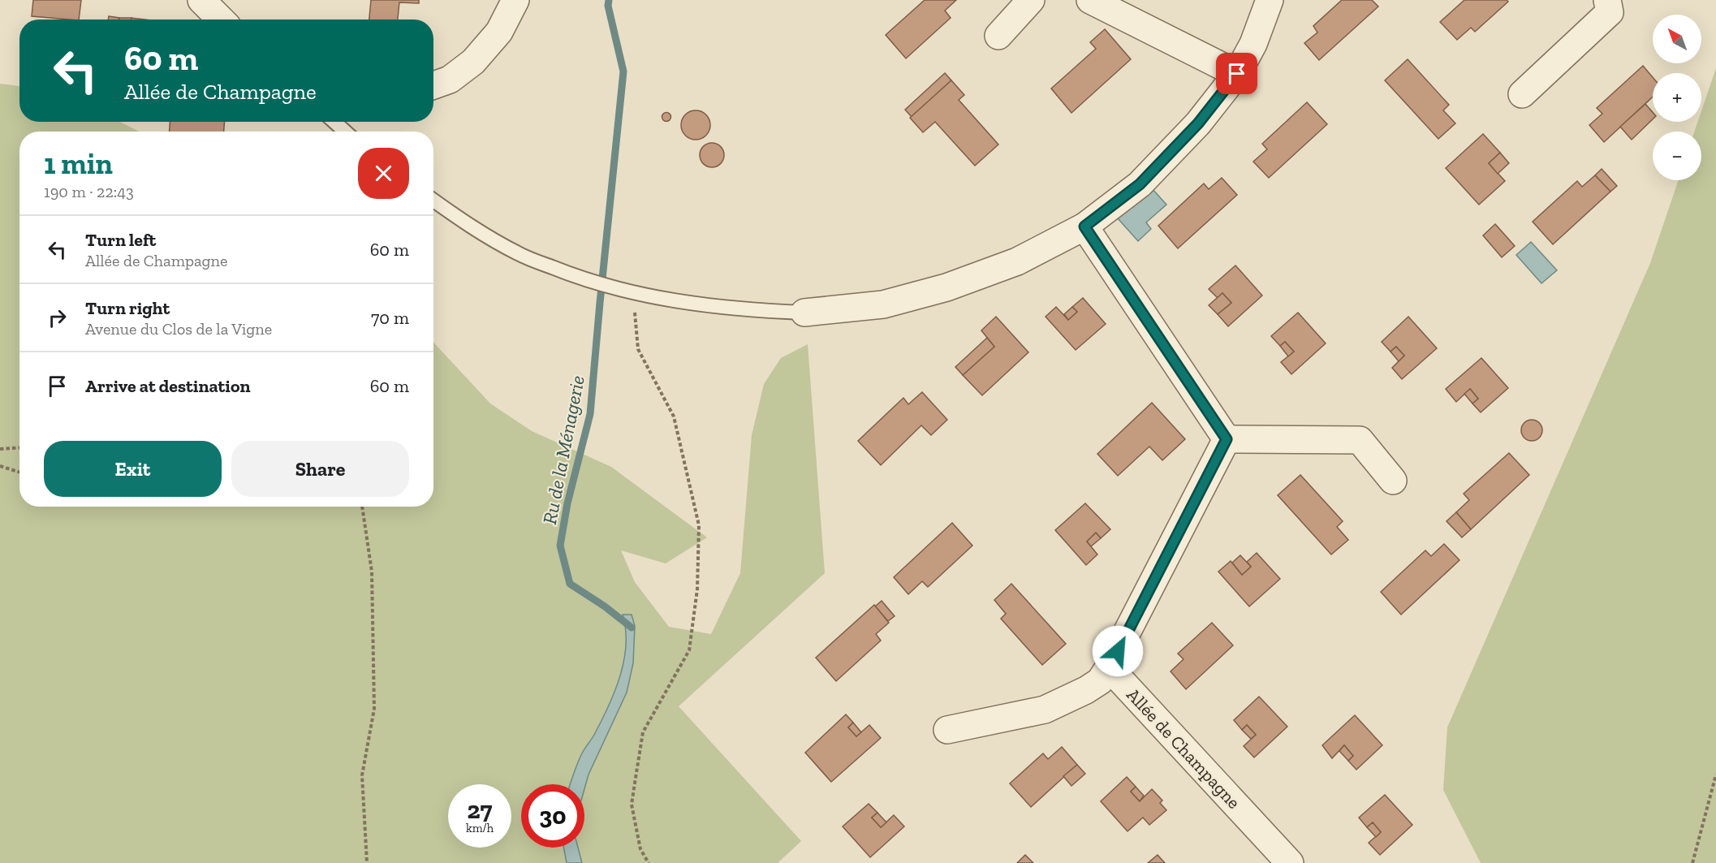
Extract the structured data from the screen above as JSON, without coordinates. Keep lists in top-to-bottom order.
{
  "streets": {
    "street": ["Allée de Champagne"]
  },
  "water": ["Ru de la Ménagerie"],
  "north": "top left",
  "page": {
    "map_buttons": ["+", "−"],
    "turn": ["60 m", "Allée de Champagne"],
    "heading": ["1 min", "190 m · 22:43"],
    "list": [
      {
        "name": "Turn left",
        "note": "Allée de Champagne",
        "value": "60 m"
      },
      {
        "name": "Turn right",
        "note": "Avenue du Clos de la Vigne",
        "value": "70 m"
      },
      {
        "name": "Arrive at destination",
        "value": "60 m"
      }
    ],
    "buttons": ["Exit", "Share"],
    "speed": "27 km/h",
    "limit": "30"
  }
}
